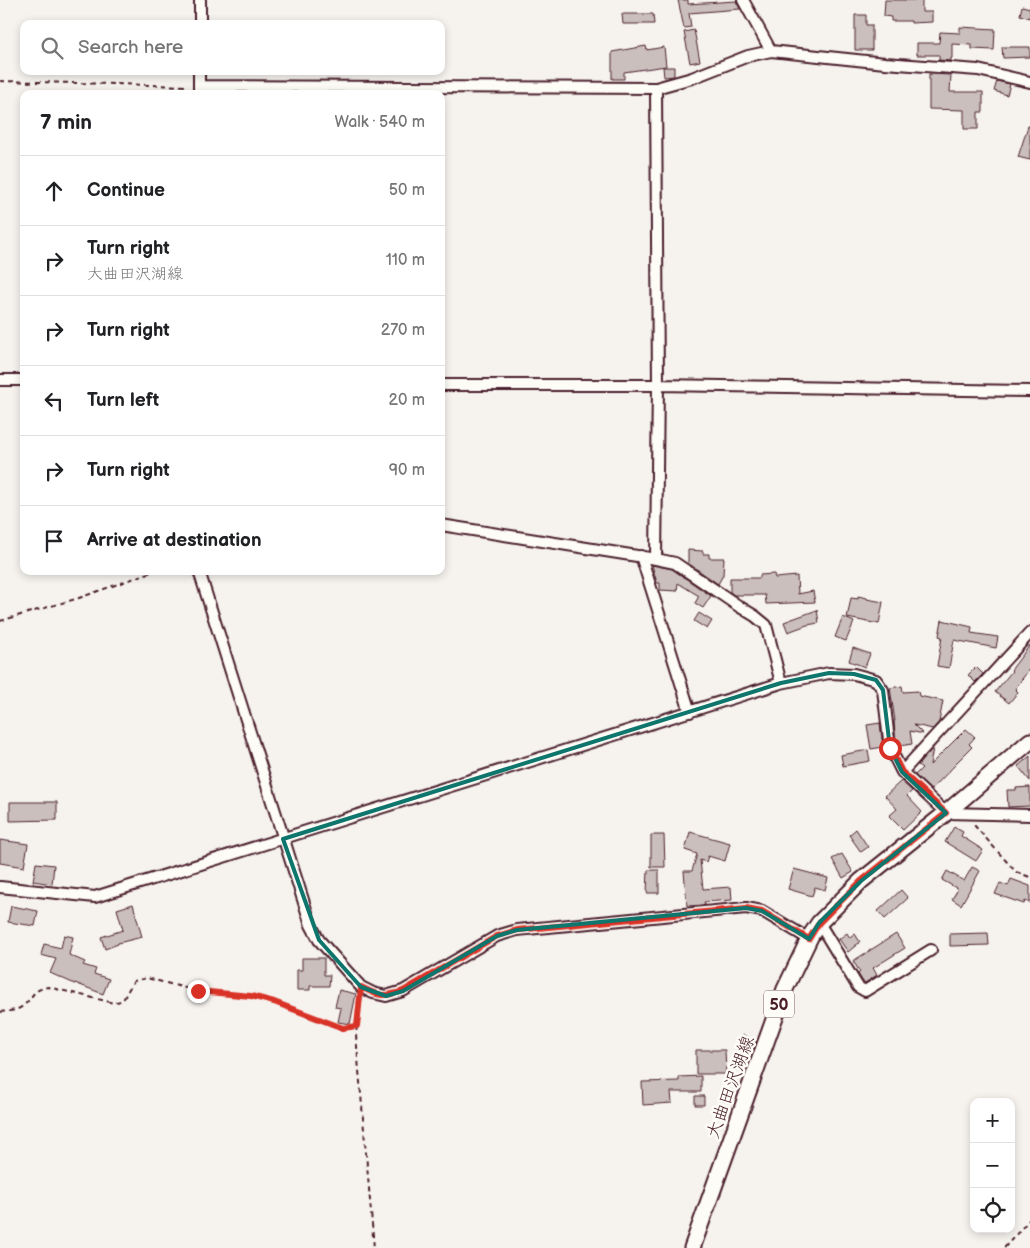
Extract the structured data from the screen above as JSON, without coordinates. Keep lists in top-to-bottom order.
{
  "streets": {
    "main road": ["50", "大曲田沢湖線"]
  },
  "page": {
    "search": "Search here",
    "heading": ["7 min", "Walk · 540 m"],
    "list": [
      ["Continue", "50 m"],
      ["Turn right", "大曲田沢湖線", "110 m"],
      ["Turn right", "270 m"],
      ["Turn left", "20 m"],
      ["Turn right", "90 m"],
      "Arrive at destination"
    ],
    "map_buttons": ["+", "−"]
  }
}
